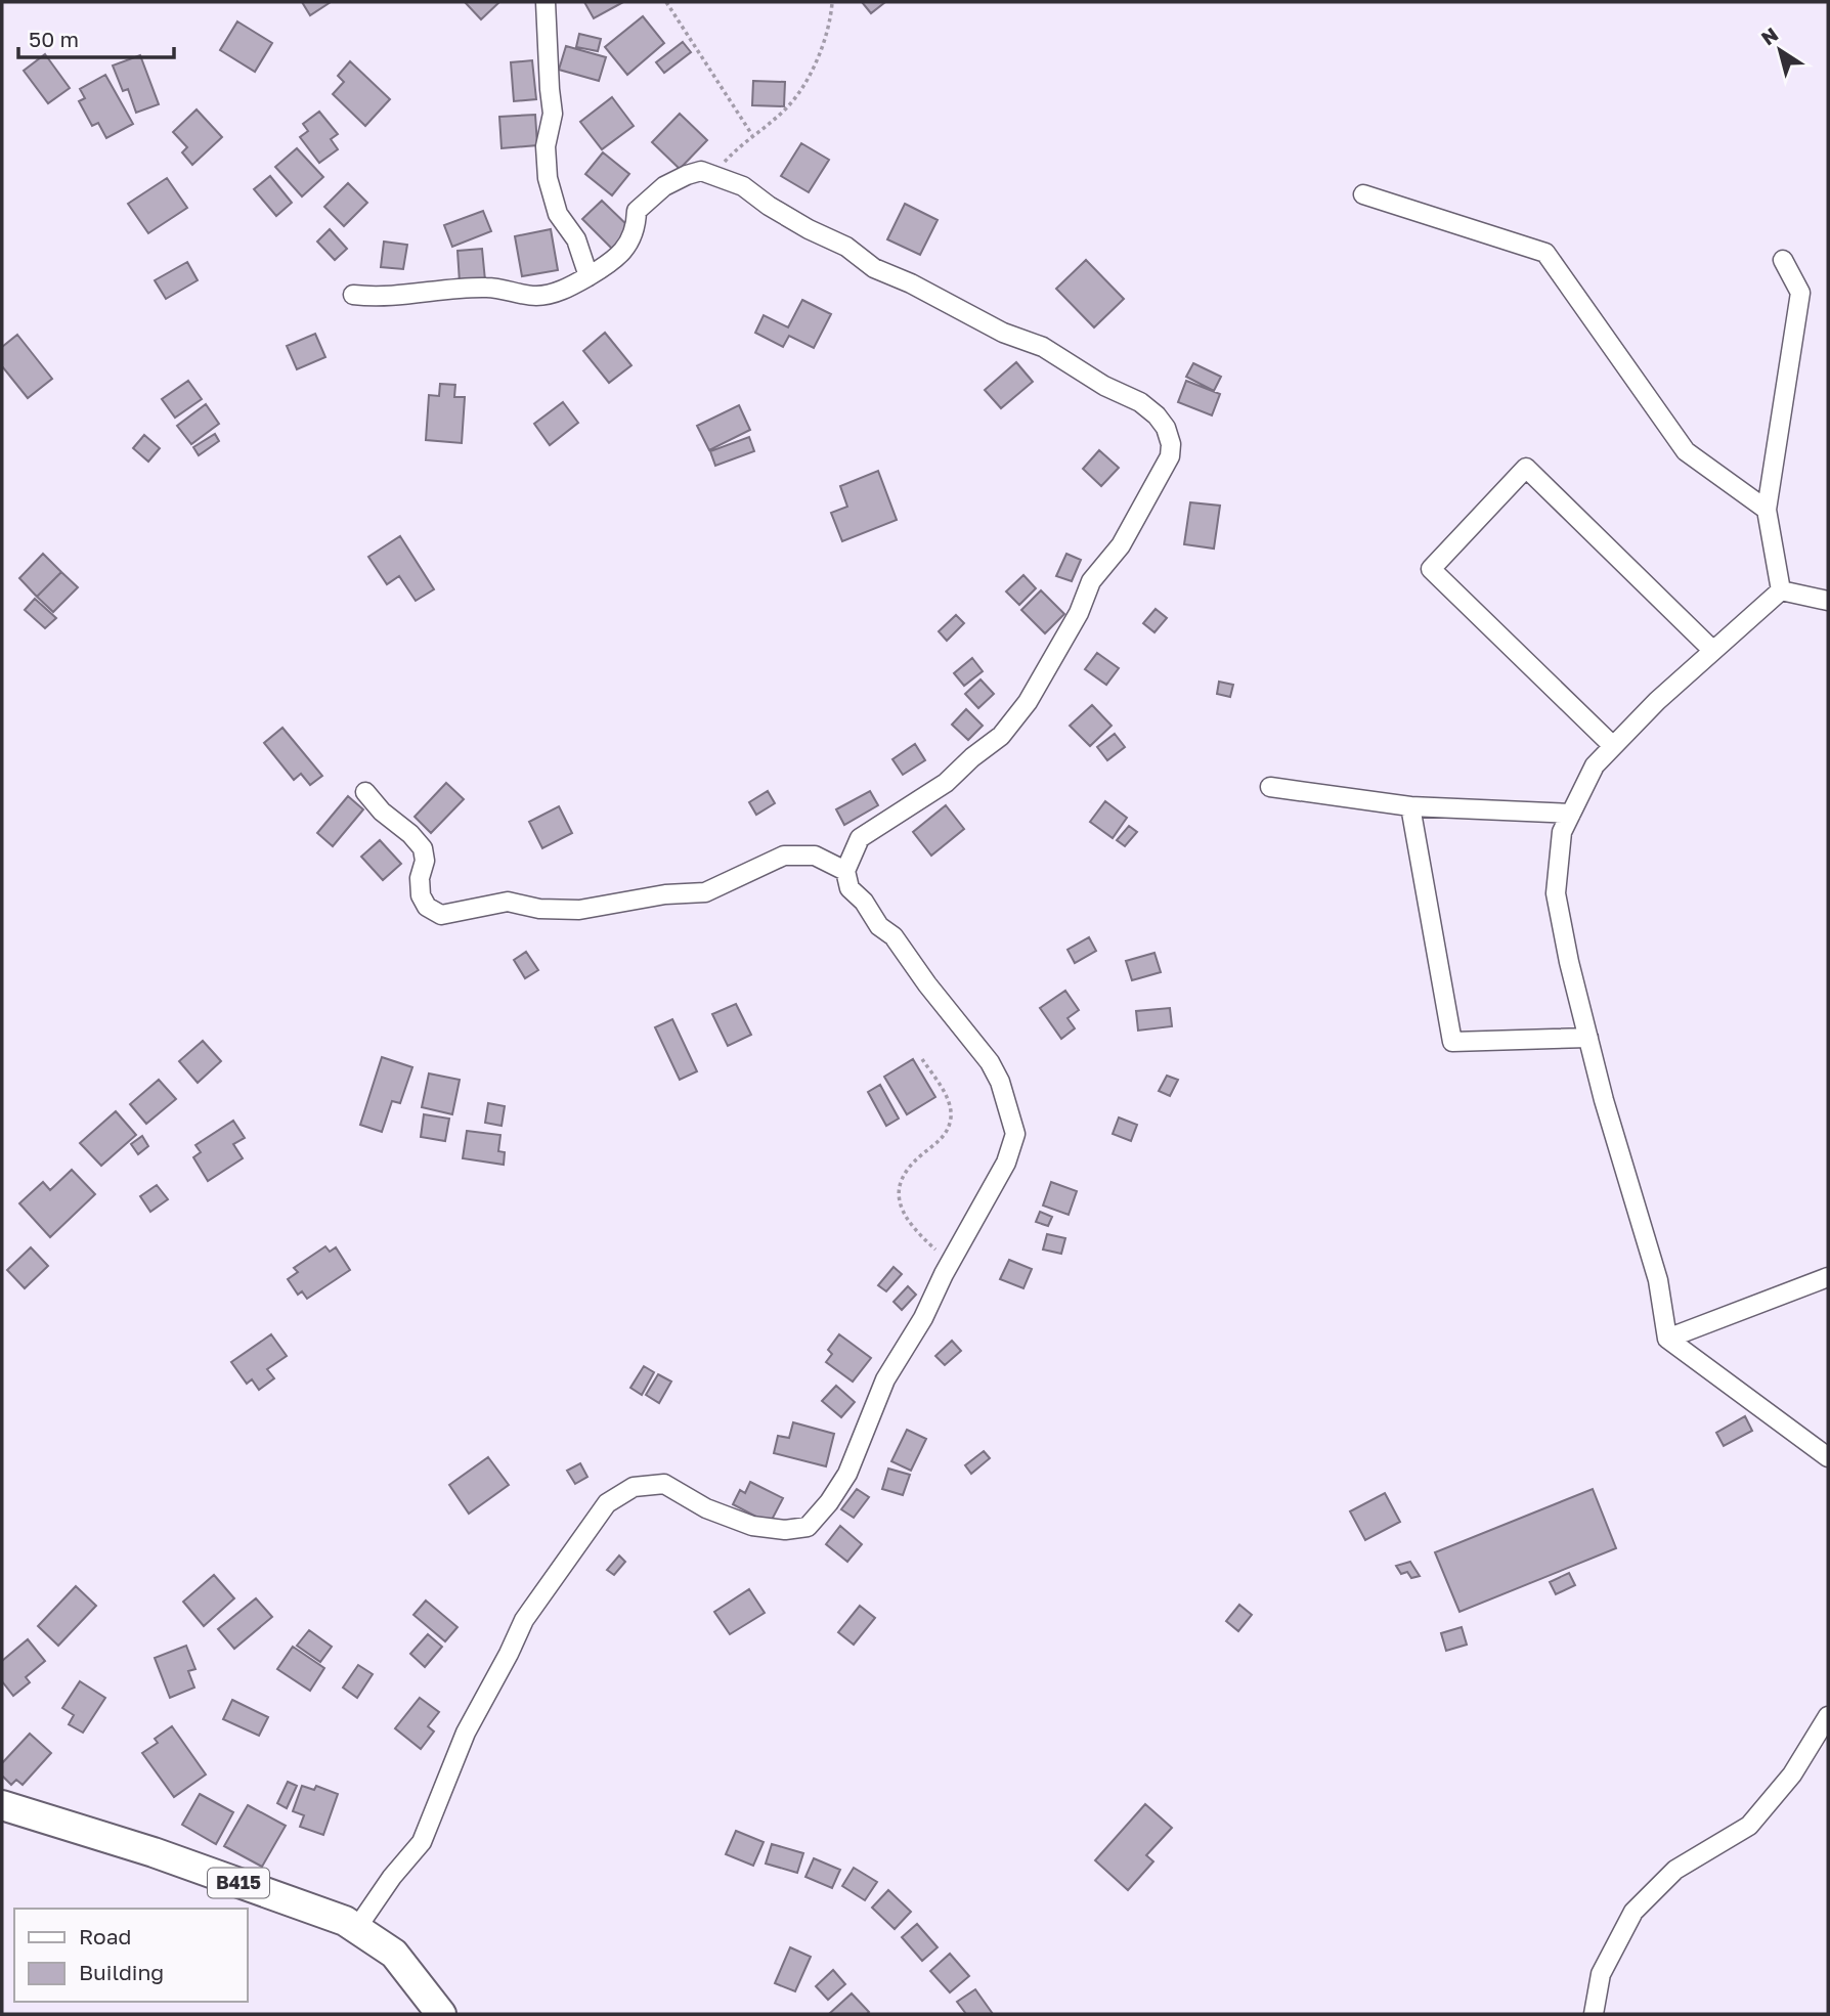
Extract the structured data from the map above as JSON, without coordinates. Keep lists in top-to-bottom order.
{
  "streets": {
    "main road": ["B415"]
  },
  "legend": ["Road", "Building"],
  "scale_bar": "50 m",
  "north": "top left"
}
